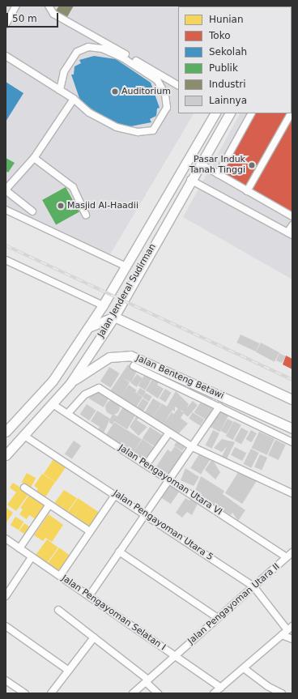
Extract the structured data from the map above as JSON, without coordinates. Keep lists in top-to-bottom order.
{
  "streets": {
    "main road": ["Jalan Jenderal Sudirman", "Jalan Benteng Betawi"],
    "street": [
      "Jalan Pengayoman Utara VI",
      "Jalan Pengayoman Utara 5",
      "Jalan Pengayoman Utara II",
      "Jalan Pengayoman Selatan I"
    ]
  },
  "crossings": [
    ["Jalan Jenderal Sudirman", "Jalan Benteng Betawi"],
    ["Jalan Jenderal Sudirman", "Jalan Pengayoman Utara VI"],
    ["Jalan Jenderal Sudirman", "Jalan Pengayoman Utara 5"],
    ["Jalan Pengayoman Utara VI", "Jalan Pengayoman Utara II"],
    ["Jalan Pengayoman Utara 5", "Jalan Pengayoman Utara II"],
    ["Jalan Pengayoman Utara II", "Jalan Pengayoman Selatan I"]
  ],
  "places": ["Auditorium", "Pasar Induk Tanah Tinggi", "Masjid Al-Haadii"],
  "legend": [
    "Hunian",
    "Toko",
    "Sekolah",
    "Publik",
    "Industri",
    "Lainnya"
  ],
  "scale_bar": "50 m"
}
